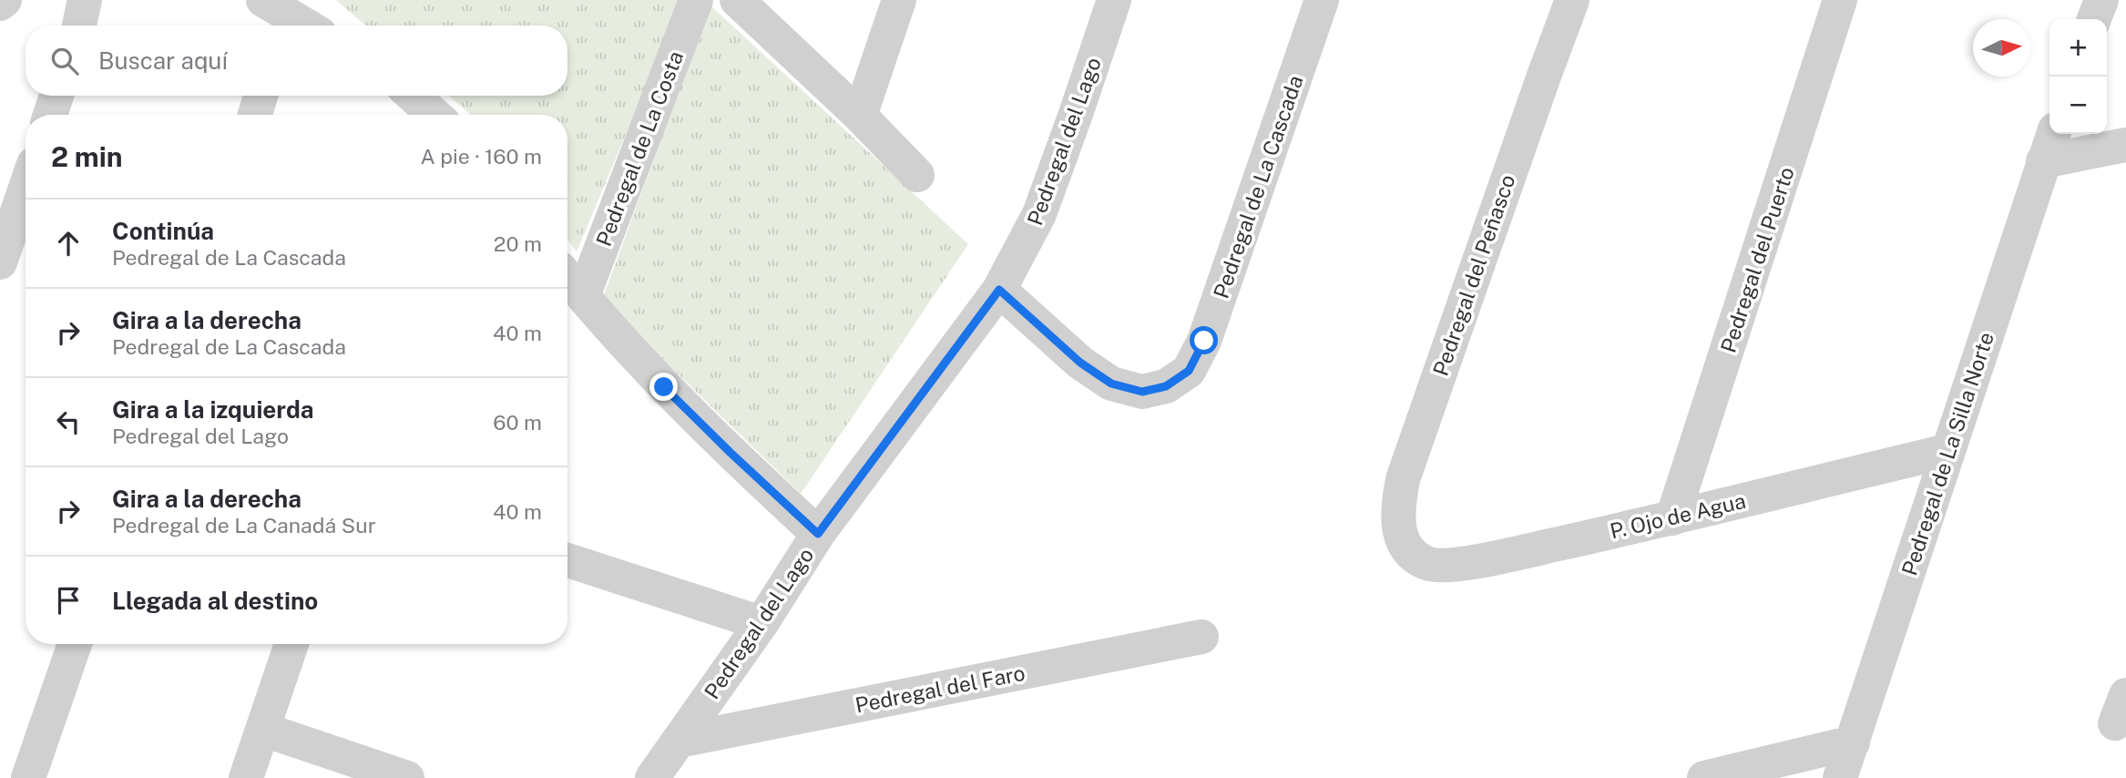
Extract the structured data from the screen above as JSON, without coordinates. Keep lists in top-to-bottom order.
{
  "streets": {
    "street": [
      "Pedregal del Lago",
      "Pedregal de La Costa",
      "Pedregal de La Cascada",
      "Pedregal del Puerto",
      "Pedregal del Peñasco",
      "Pedregal de La Silla Norte",
      "P. Ojo de Agua",
      "Pedregal del Faro"
    ]
  },
  "crossings": [
    ["Pedregal del Lago", "Pedregal de La Cascada"],
    ["Pedregal del Lago", "Pedregal del Faro"],
    ["Pedregal del Puerto", "P. Ojo de Agua"],
    ["Pedregal del Peñasco", "P. Ojo de Agua"],
    ["Pedregal de La Silla Norte", "P. Ojo de Agua"]
  ],
  "north": "right",
  "page": {
    "map_buttons": ["+", "−"],
    "search": "Buscar aquí",
    "heading": ["2 min", "A pie · 160 m"],
    "list": [
      ["Continúa", "Pedregal de La Cascada", "20 m"],
      ["Gira a la derecha", "Pedregal de La Cascada", "40 m"],
      ["Gira a la izquierda", "Pedregal del Lago", "60 m"],
      ["Gira a la derecha", "Pedregal de La Canadá Sur", "40 m"],
      "Llegada al destino"
    ]
  }
}
